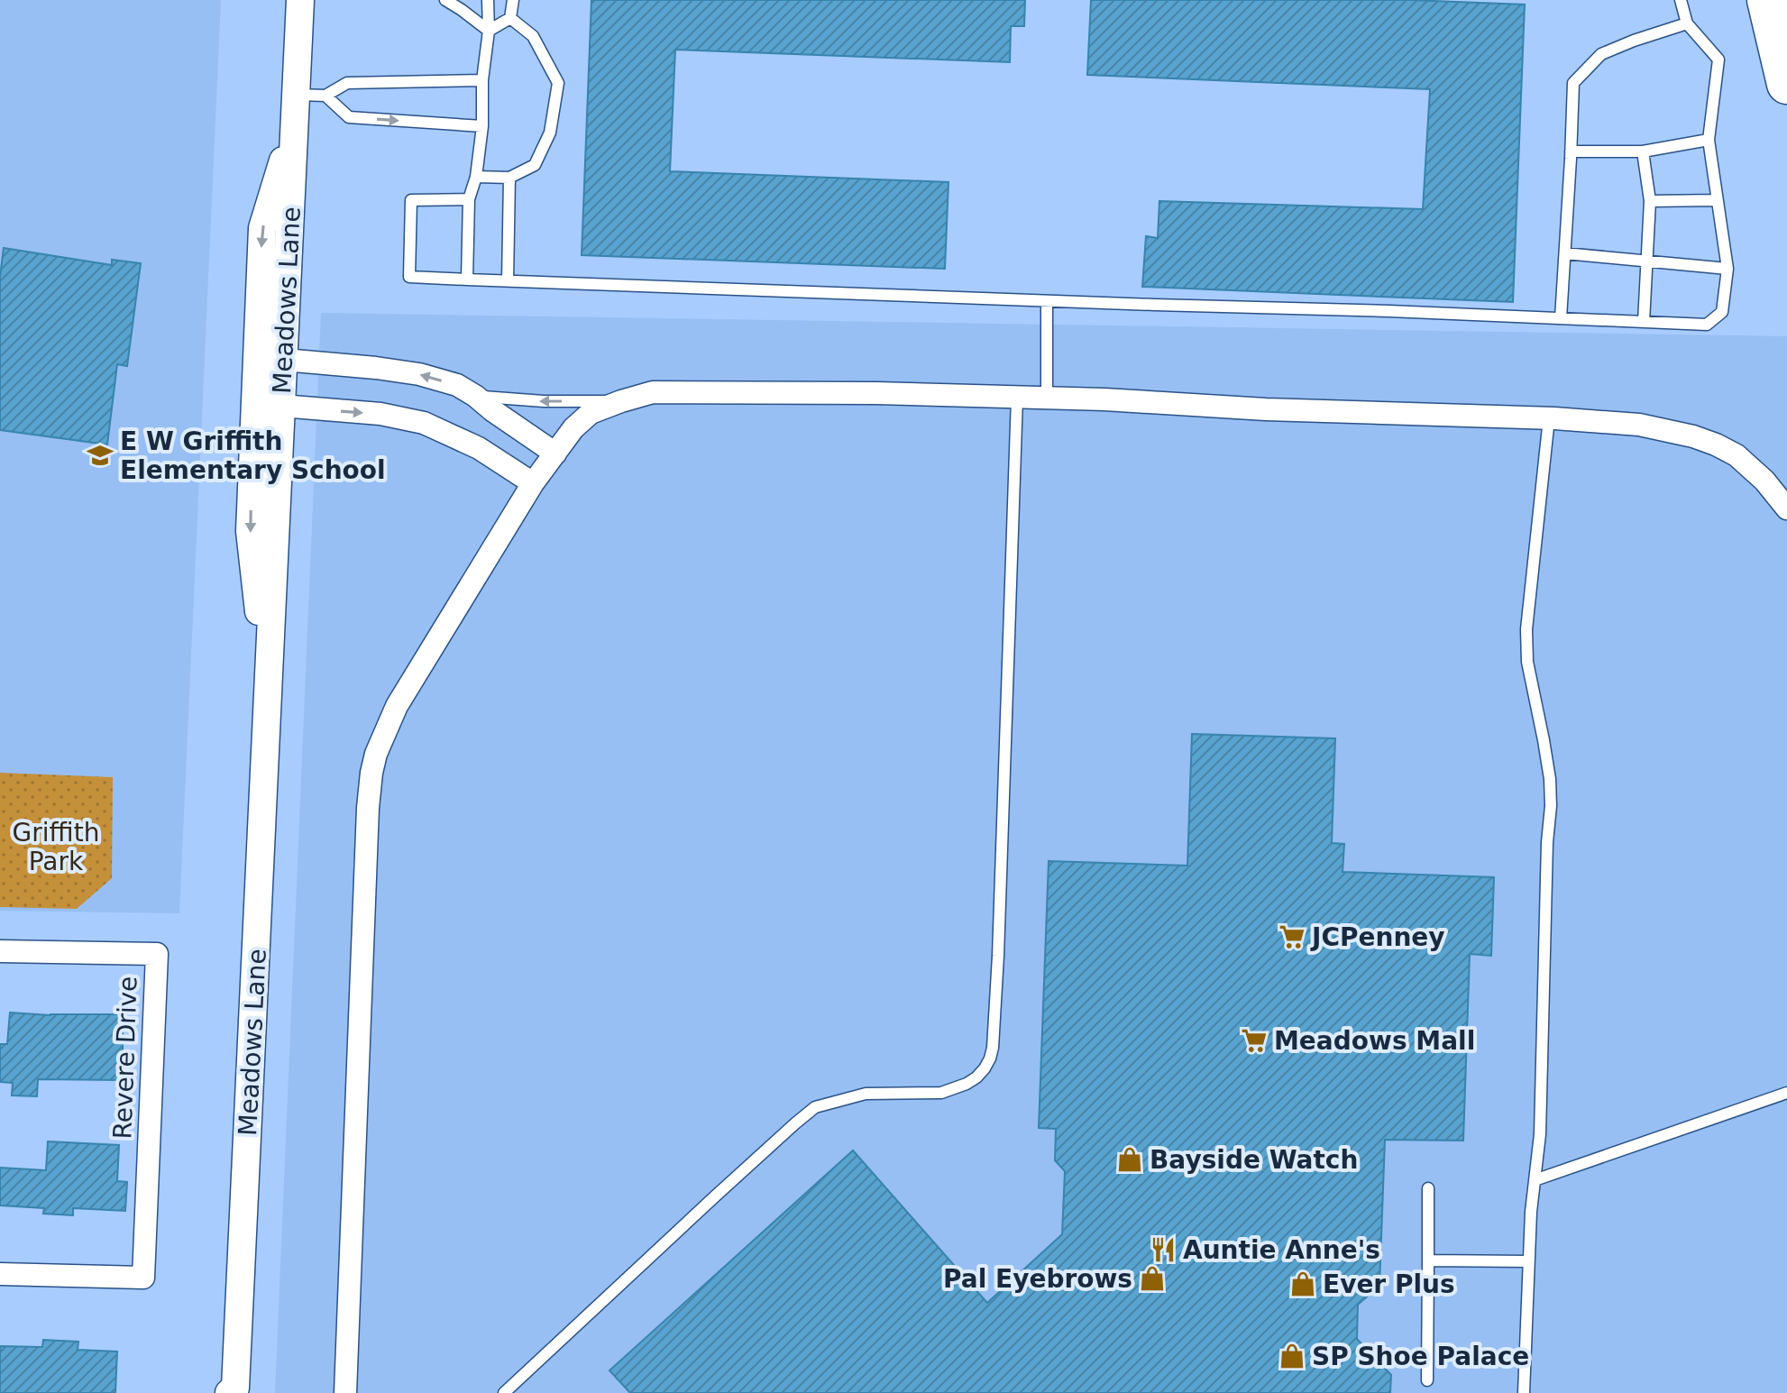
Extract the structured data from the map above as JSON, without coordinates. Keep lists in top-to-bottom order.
{
  "streets": {
    "street": ["Meadows Lane", "Revere Drive"]
  },
  "parks": ["Griffith Park"],
  "places": {
    "school or university": ["E W Griffith Elementary School"],
    "supermarket": ["JCPenney", "Meadows Mall"],
    "shop": [
      "Bayside Watch",
      "Pal Eyebrows",
      "Ever Plus",
      "SP Shoe Palace"
    ],
    "restaurant": ["Auntie Anne's"]
  }
}
